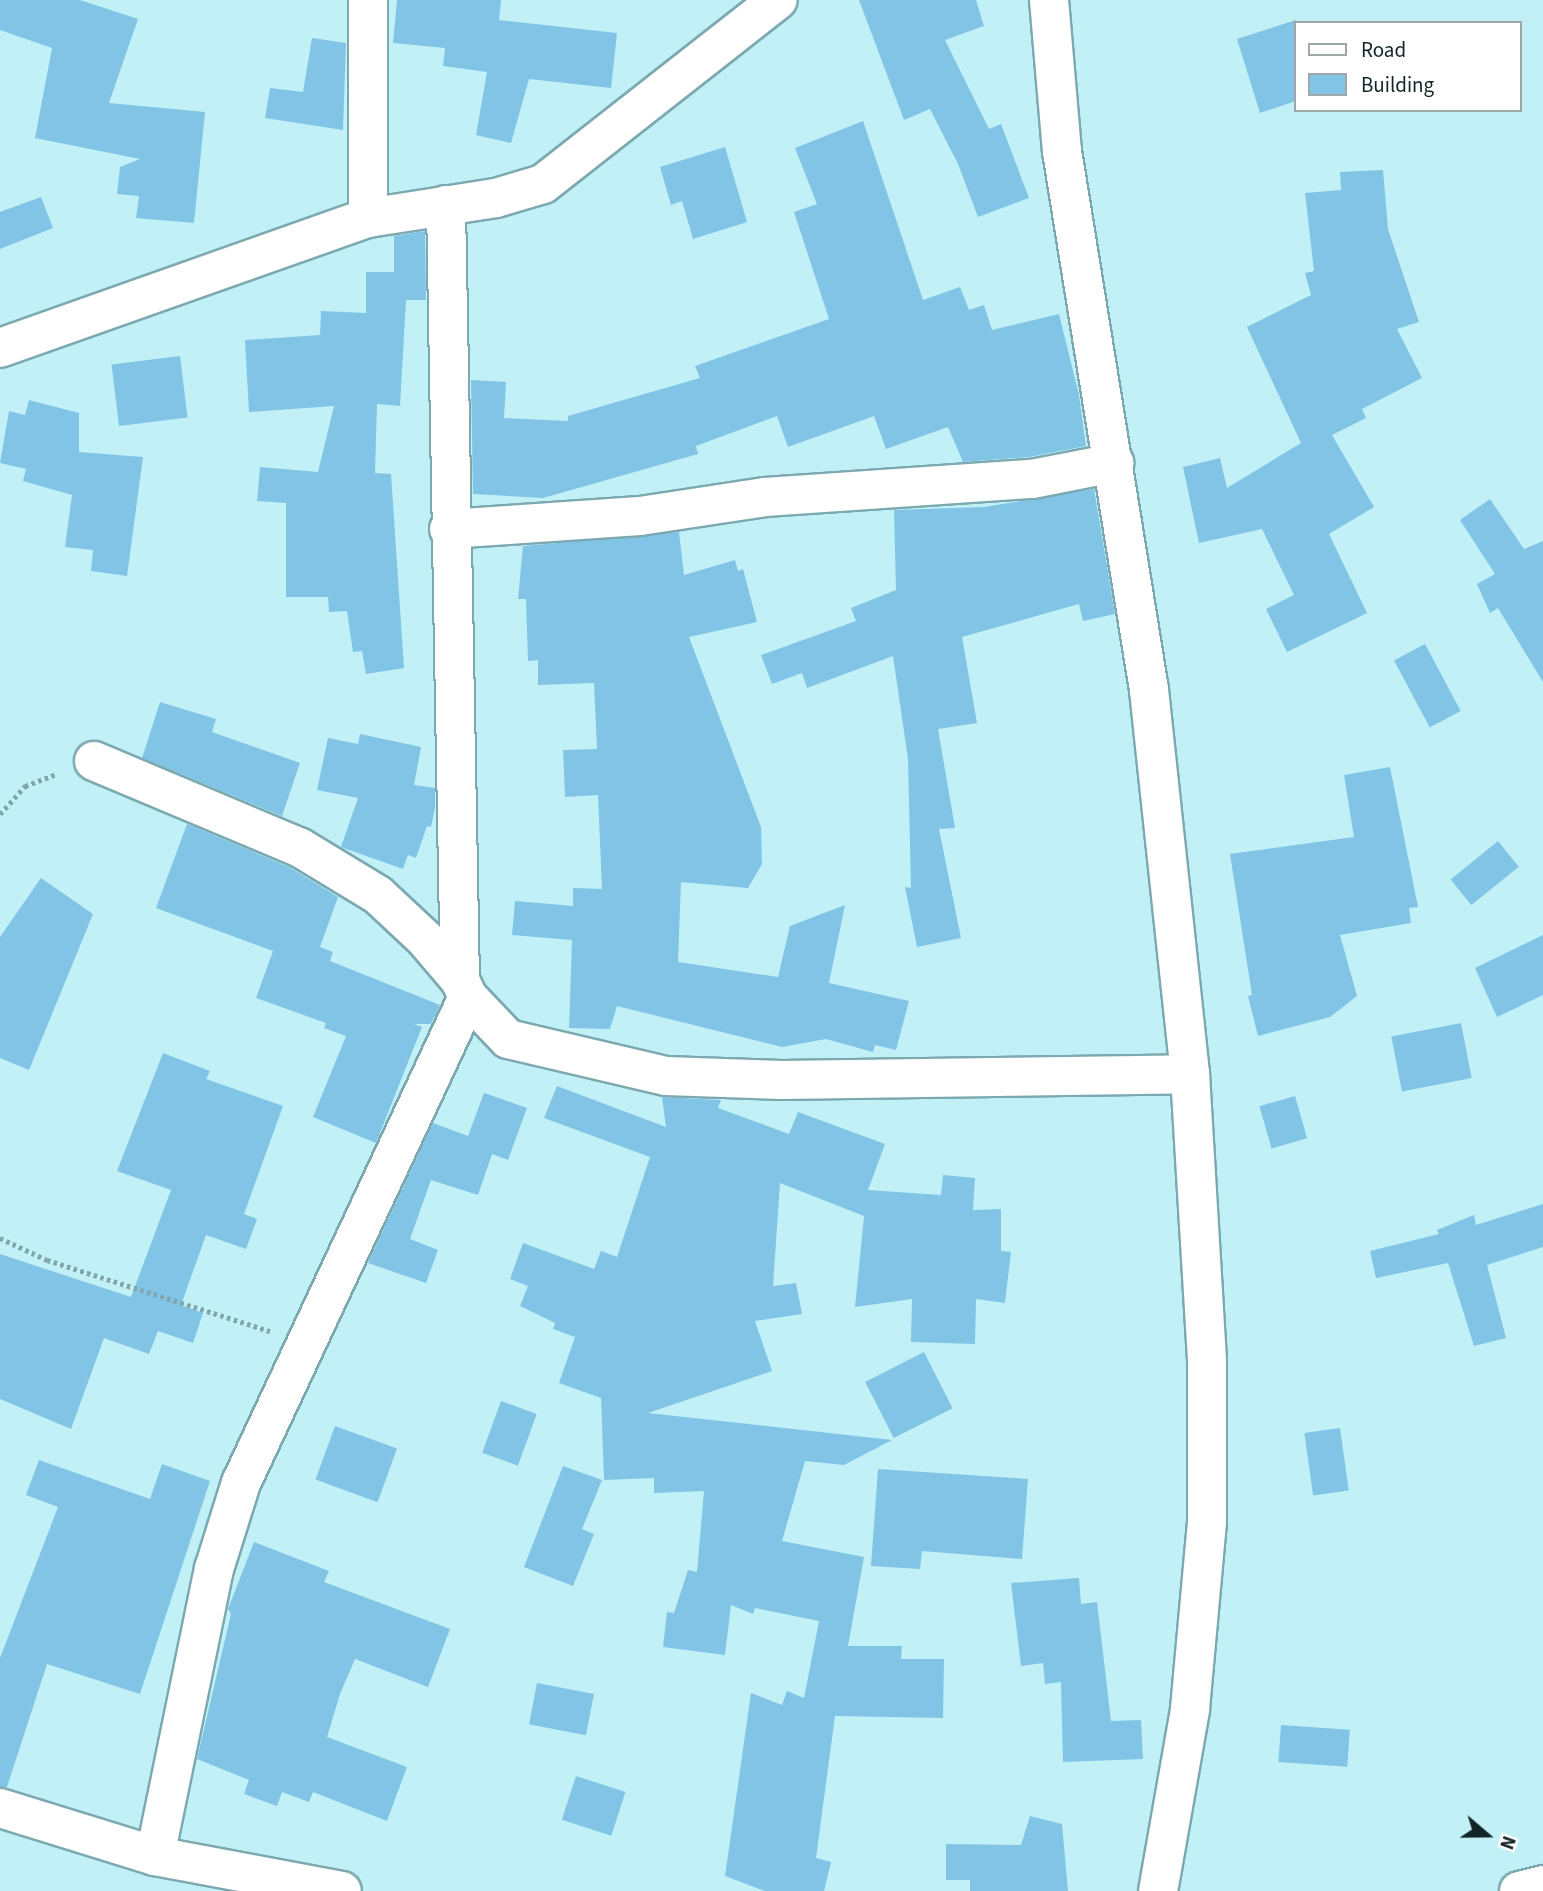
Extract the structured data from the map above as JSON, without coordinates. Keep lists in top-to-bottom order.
{
  "legend": ["Road", "Building"],
  "north": "right"
}
